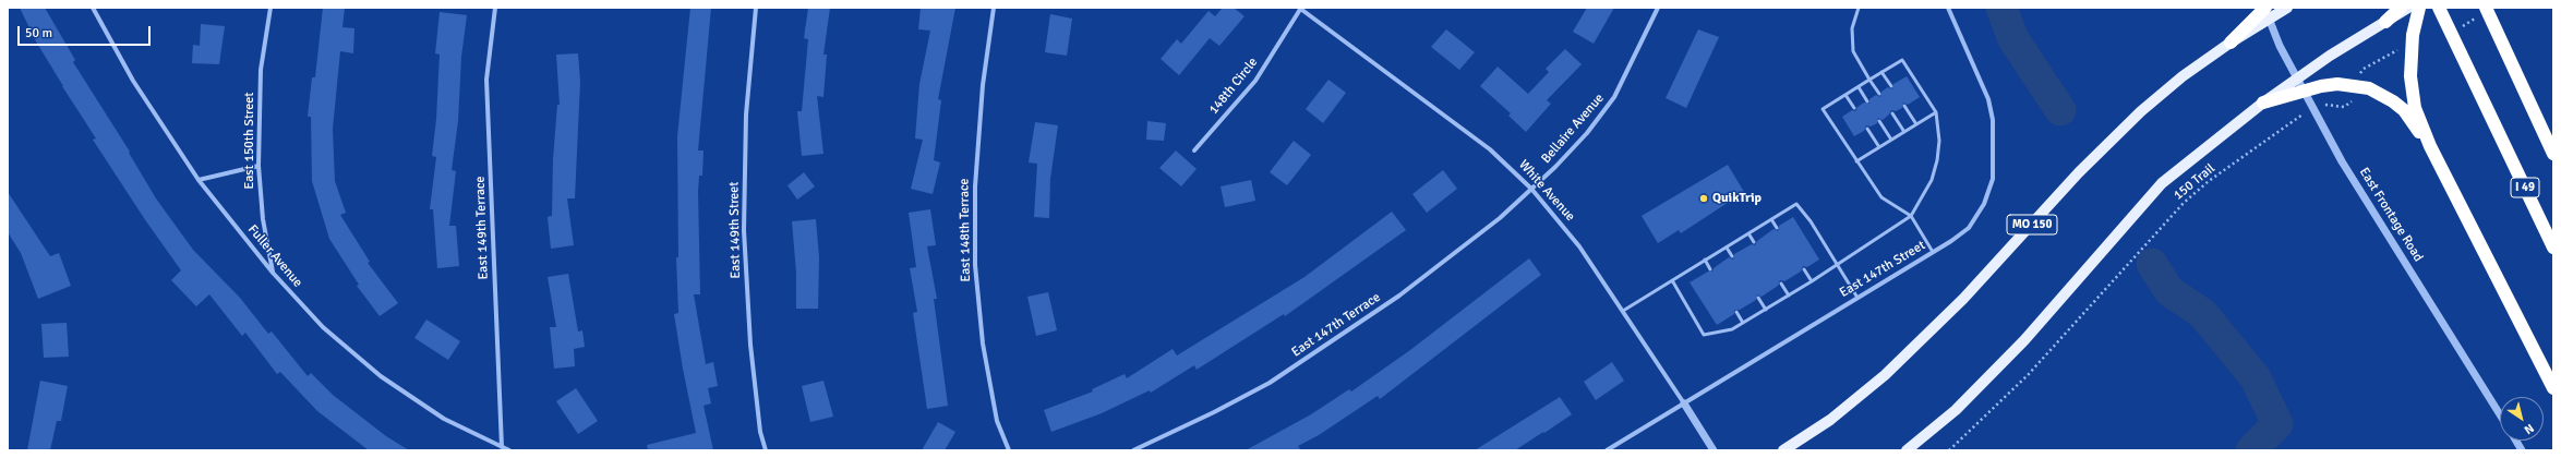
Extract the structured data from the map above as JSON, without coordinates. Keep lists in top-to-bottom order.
{
  "streets": {
    "highway": ["I 49"],
    "main road": ["MO 150"],
    "street": [
      "148th Circle",
      "Bellaire Avenue",
      "East 150th Street",
      "White Avenue",
      "East Frontage Road",
      "East 149th Terrace",
      "East 149th Street",
      "East 148th Terrace",
      "Fuller Avenue",
      "East 147th Street",
      "East 147th Terrace"
    ],
    "path": ["150 Trail"]
  },
  "crossings": [
    ["148th Circle", "White Avenue"],
    ["Bellaire Avenue", "White Avenue"],
    ["Bellaire Avenue", "East 147th Terrace"],
    ["East 150th Street", "Fuller Avenue"],
    ["White Avenue", "East 147th Street"],
    ["White Avenue", "East 147th Terrace"],
    ["East 149th Terrace", "Fuller Avenue"]
  ],
  "places": ["QuikTrip"],
  "scale_bar": "50 m",
  "north": "bottom right"
}
